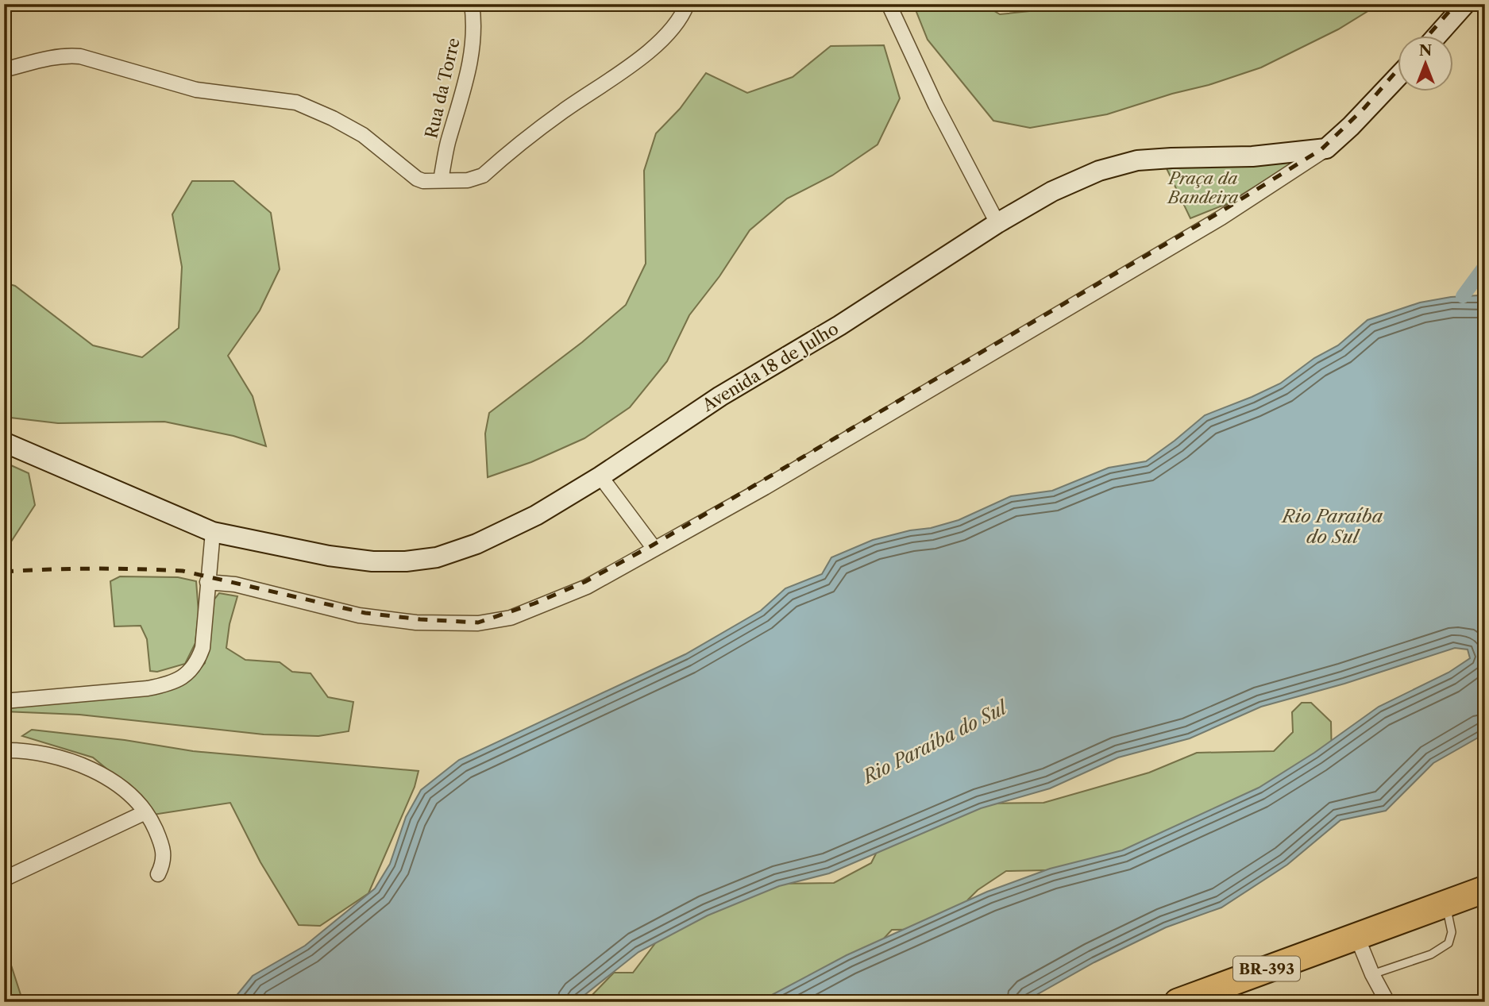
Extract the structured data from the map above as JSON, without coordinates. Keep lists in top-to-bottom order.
{
  "streets": {
    "highway": ["BR-393"],
    "main road": ["Avenida 18 de Julho"],
    "street": ["Rua da Torre"]
  },
  "water": ["Rio Paraíba do Sul"],
  "parks": ["Praça da Bandeira"],
  "north": "top"
}
